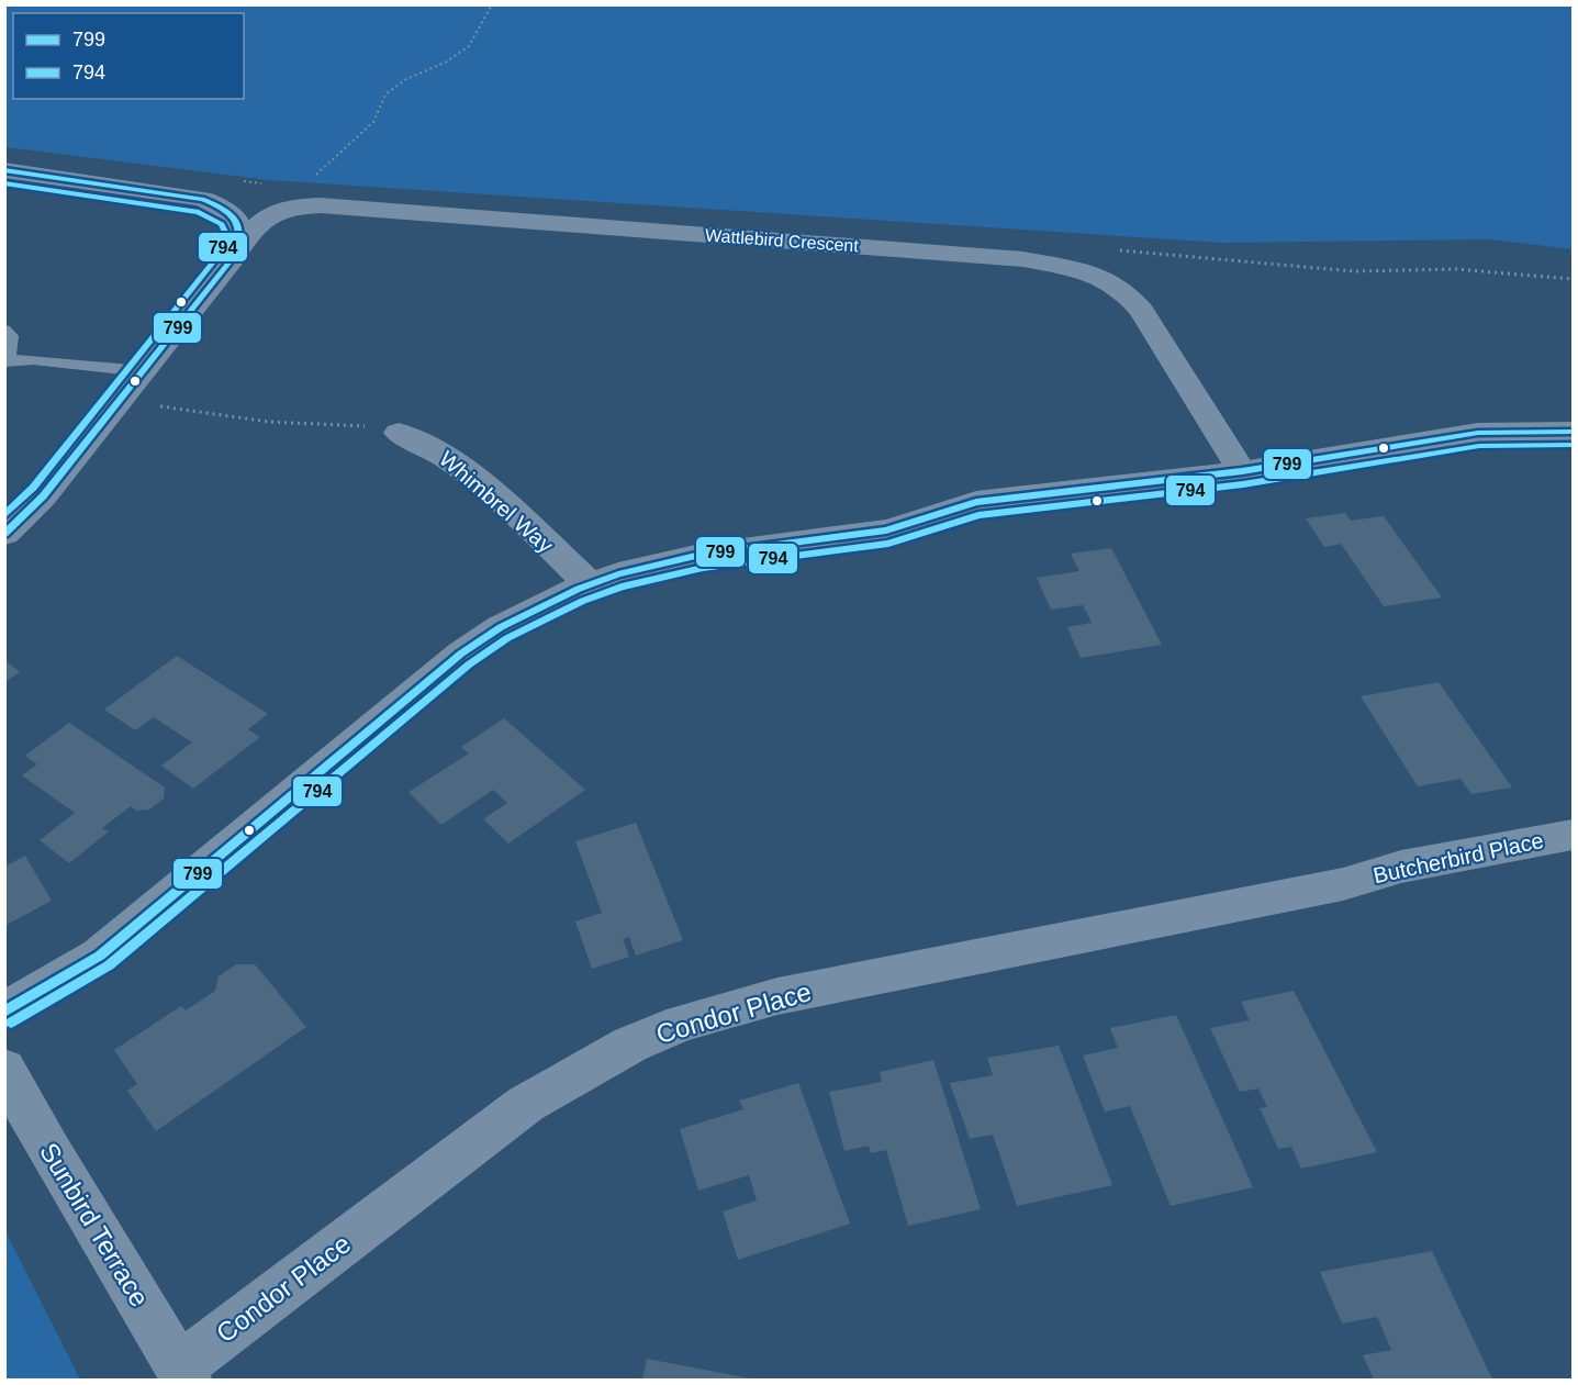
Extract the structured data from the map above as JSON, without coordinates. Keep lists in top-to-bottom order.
{
  "streets": {
    "street": [
      "Wattlebird Crescent",
      "Whimbrel Way",
      "Butcherbird Place",
      "Condor Place",
      "Sunbird Terrace"
    ]
  },
  "crossings": [
    ["Butcherbird Place", "Condor Place"],
    ["Condor Place", "Sunbird Terrace"]
  ],
  "lines": ["transit line 799", "transit line 794"],
  "legend": ["799", "794"]
}
